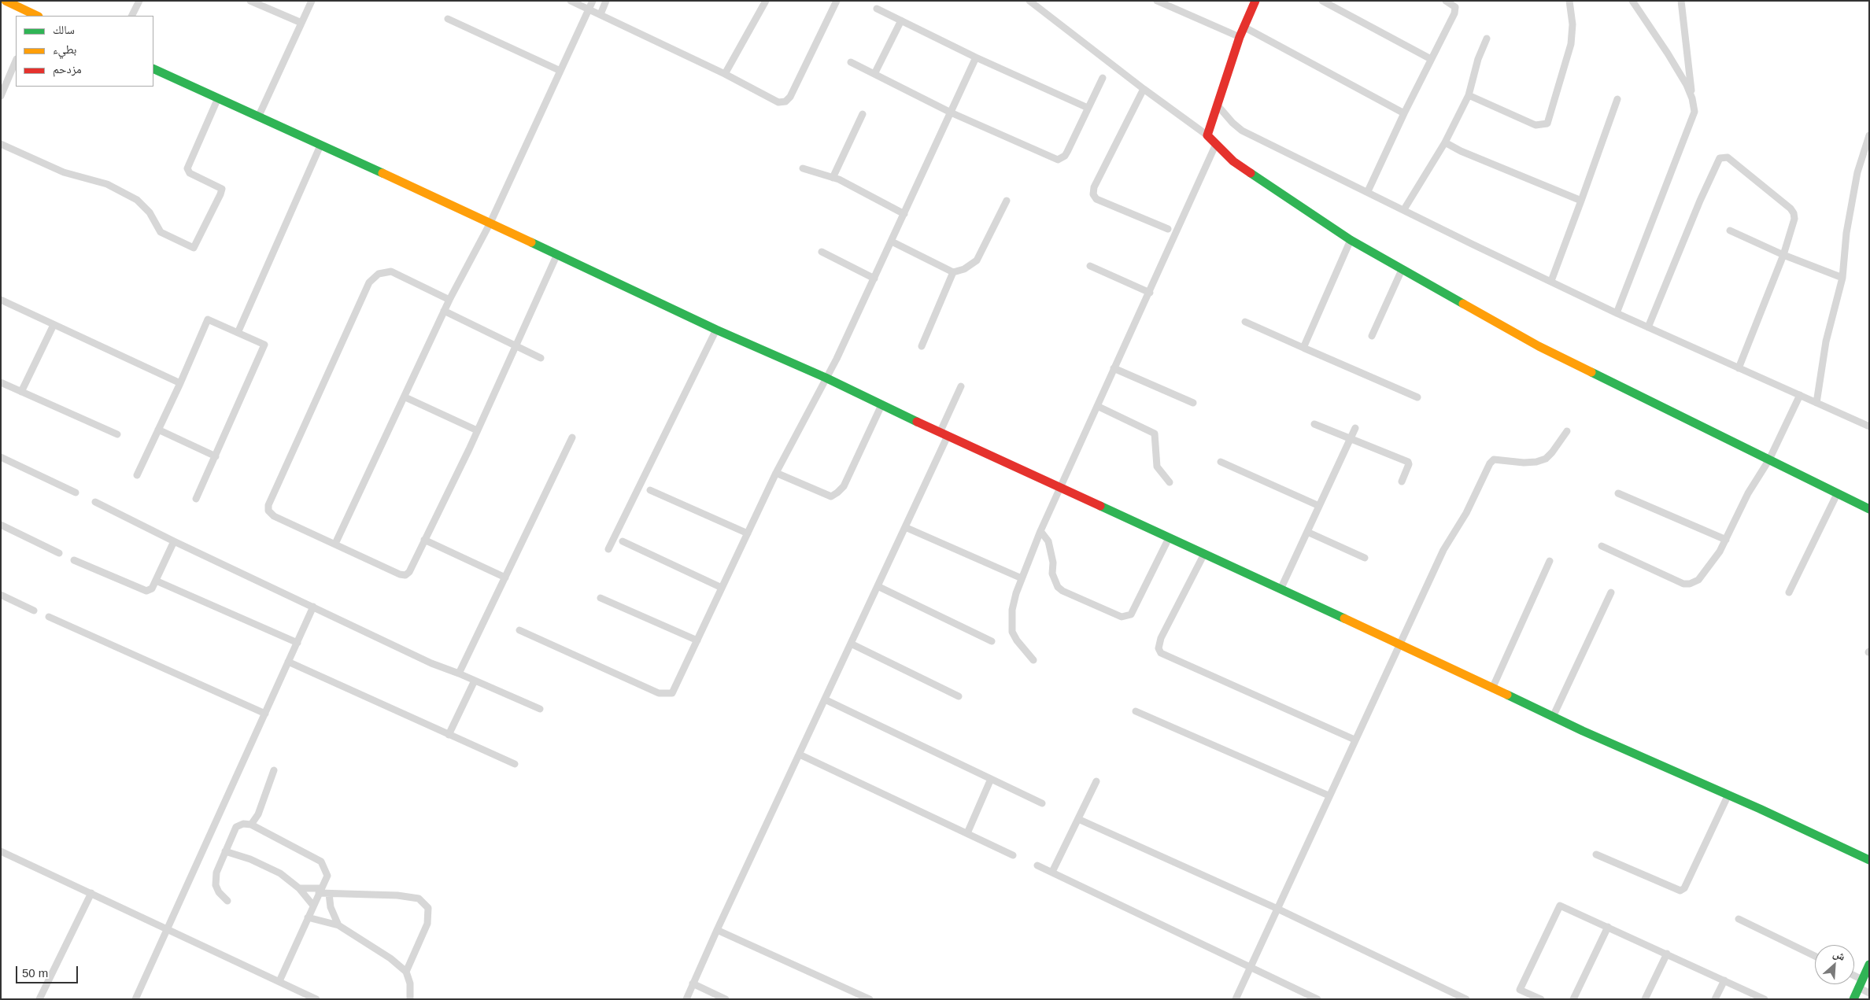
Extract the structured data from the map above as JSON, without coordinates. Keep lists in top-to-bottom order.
{
  "legend": ["سالك", "بطيء", "مزدحم"],
  "scale_bar": "50 m",
  "north": "top right"
}
